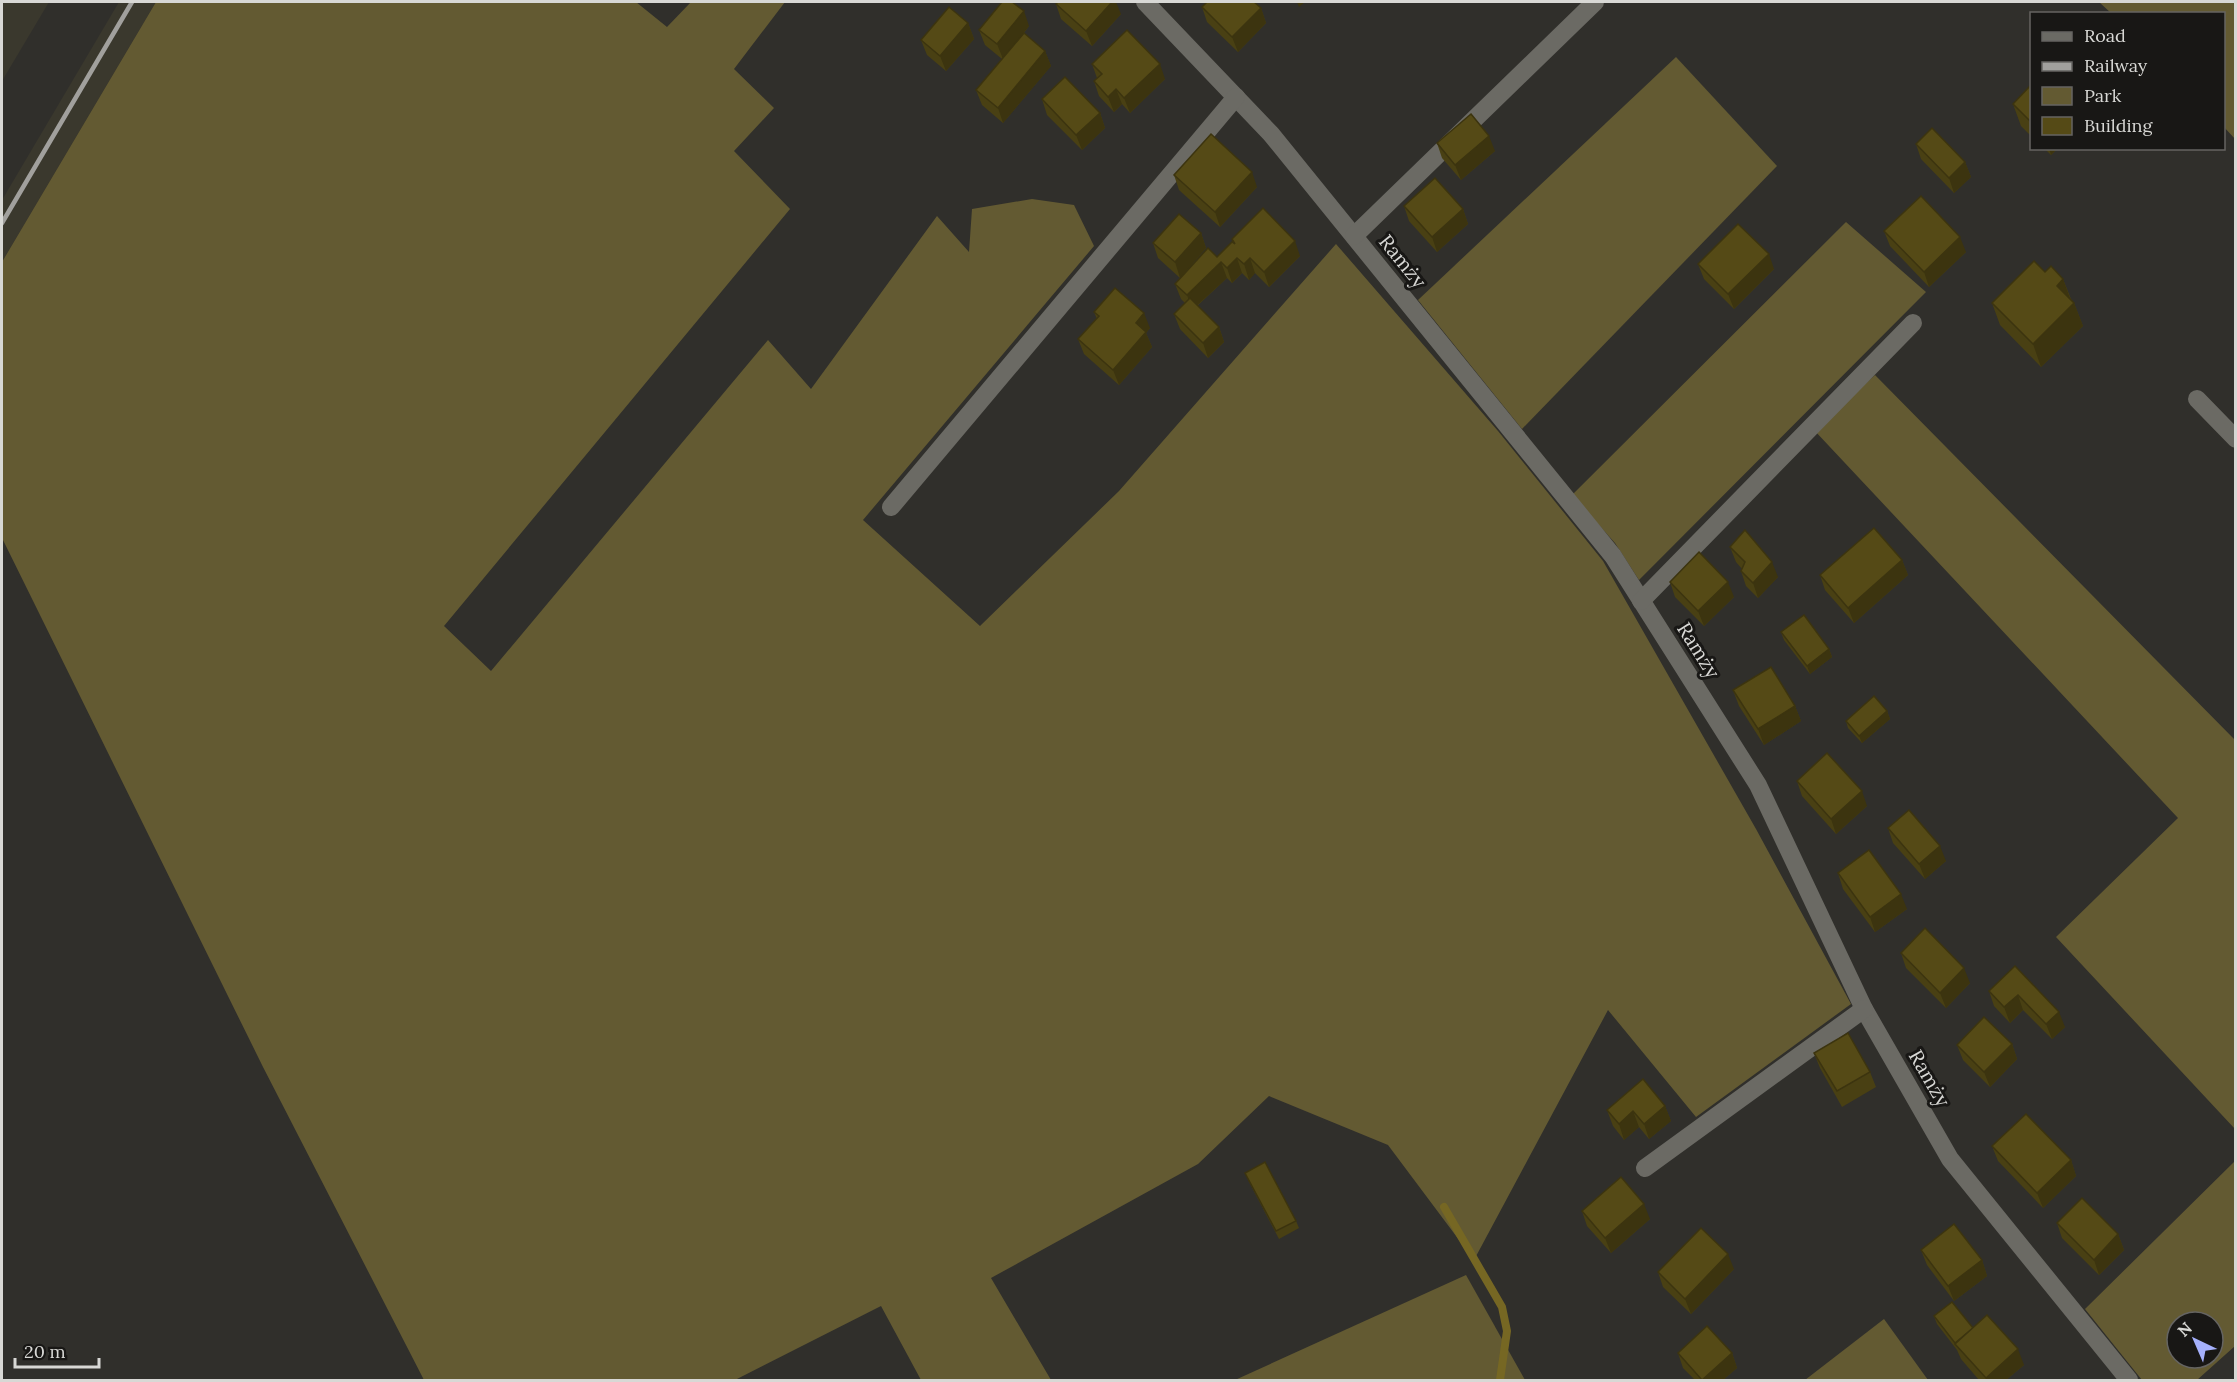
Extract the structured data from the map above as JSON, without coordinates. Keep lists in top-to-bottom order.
{
  "streets": {
    "street": ["Ramży"]
  },
  "legend": [
    "Road",
    "Railway",
    "Park",
    "Building"
  ],
  "scale_bar": "20 m",
  "north": "top left"
}
